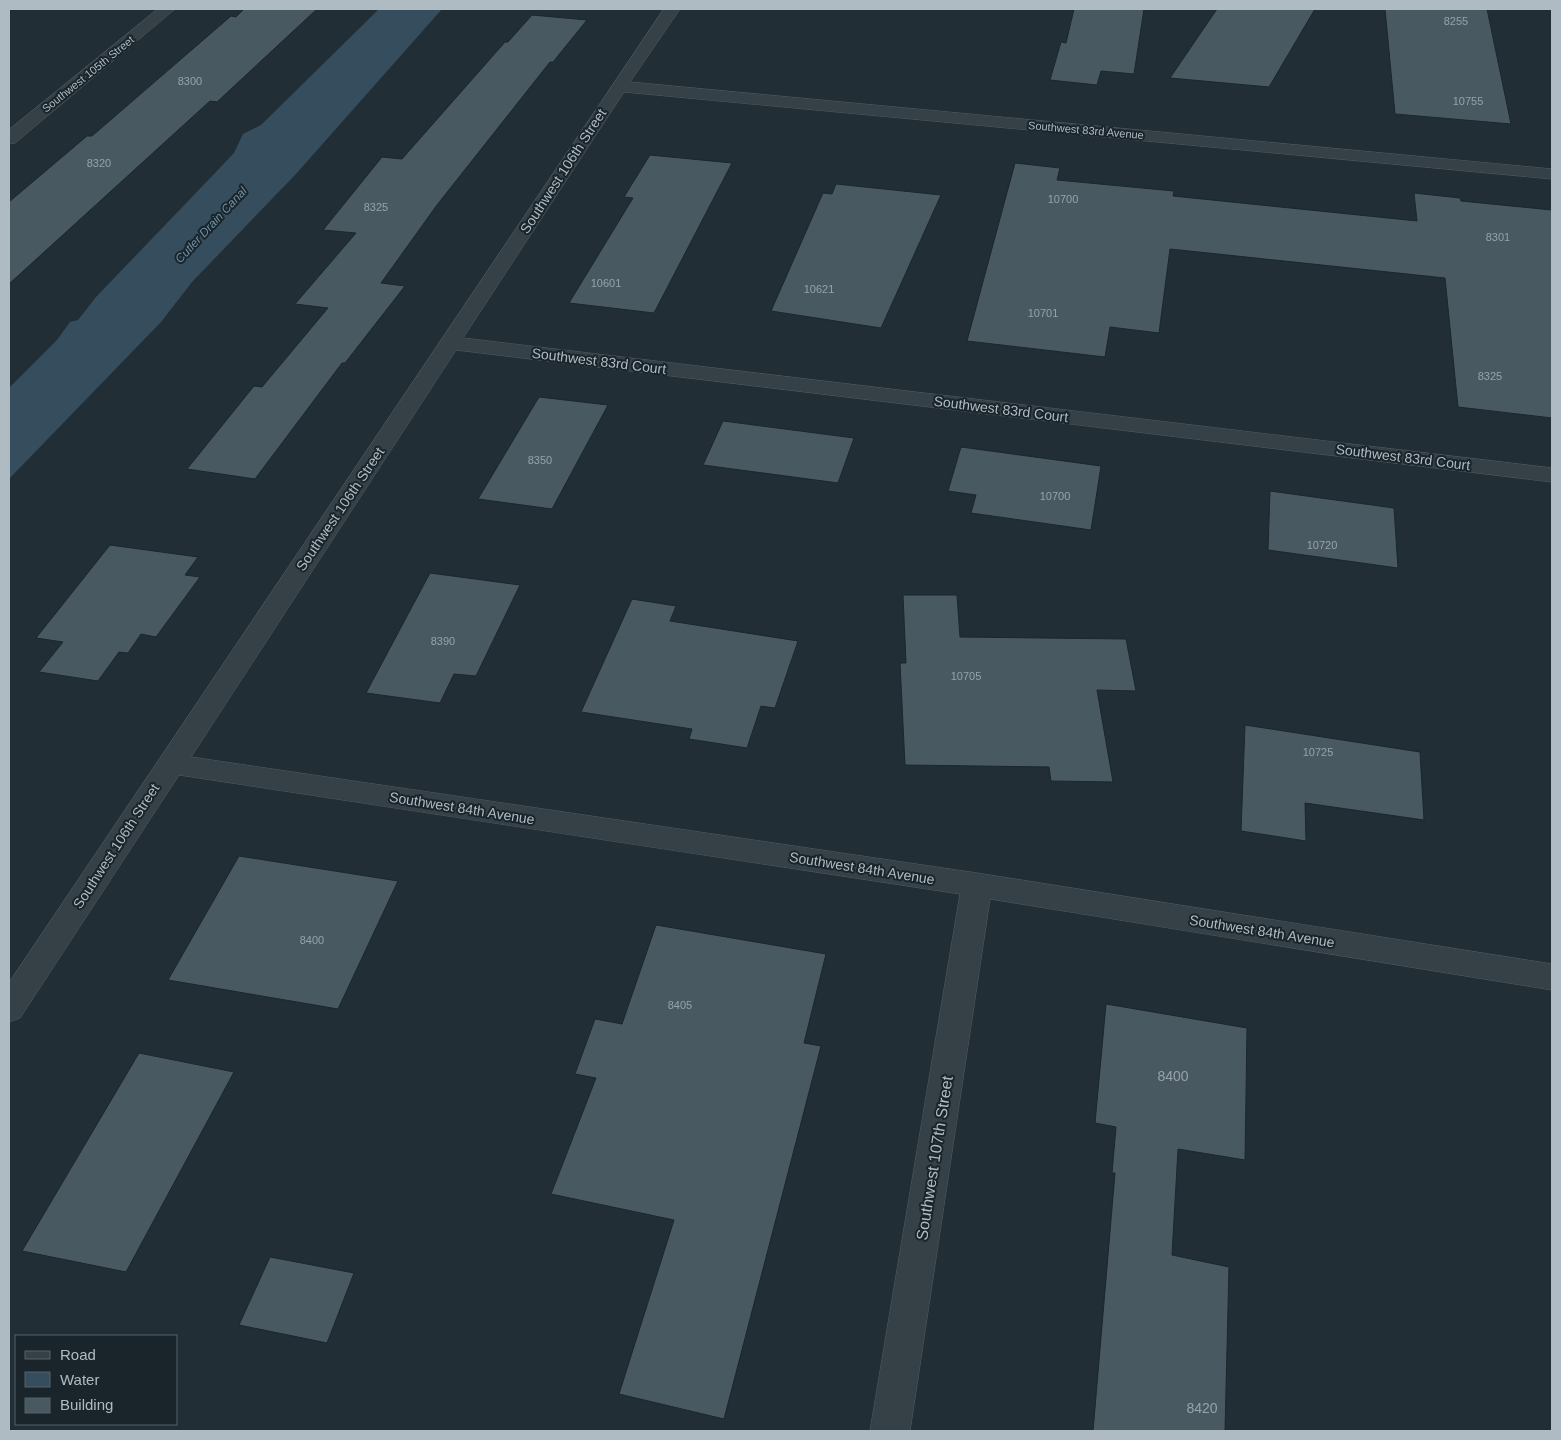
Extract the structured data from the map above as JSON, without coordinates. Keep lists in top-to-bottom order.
{
  "streets": {
    "street": [
      "Southwest 105th Street",
      "Southwest 83rd Avenue",
      "Southwest 106th Street",
      "Southwest 83rd Court",
      "Southwest 84th Avenue",
      "Southwest 107th Street"
    ]
  },
  "crossings": [
    ["Southwest 83rd Avenue", "Southwest 106th Street"],
    ["Southwest 106th Street", "Southwest 83rd Court"],
    ["Southwest 106th Street", "Southwest 84th Avenue"],
    ["Southwest 84th Avenue", "Southwest 107th Street"]
  ],
  "water": ["Cutler Drain Canal"],
  "house_numbers": [
    "8255",
    "8300",
    "10755",
    "8320",
    "10700",
    "8325",
    "8301",
    "10601",
    "10621",
    "10701",
    "8325",
    "8350",
    "10700",
    "10720",
    "8390",
    "10705",
    "10725",
    "8400",
    "8405",
    "8400",
    "8420"
  ],
  "legend": ["Road", "Water", "Building"]
}
